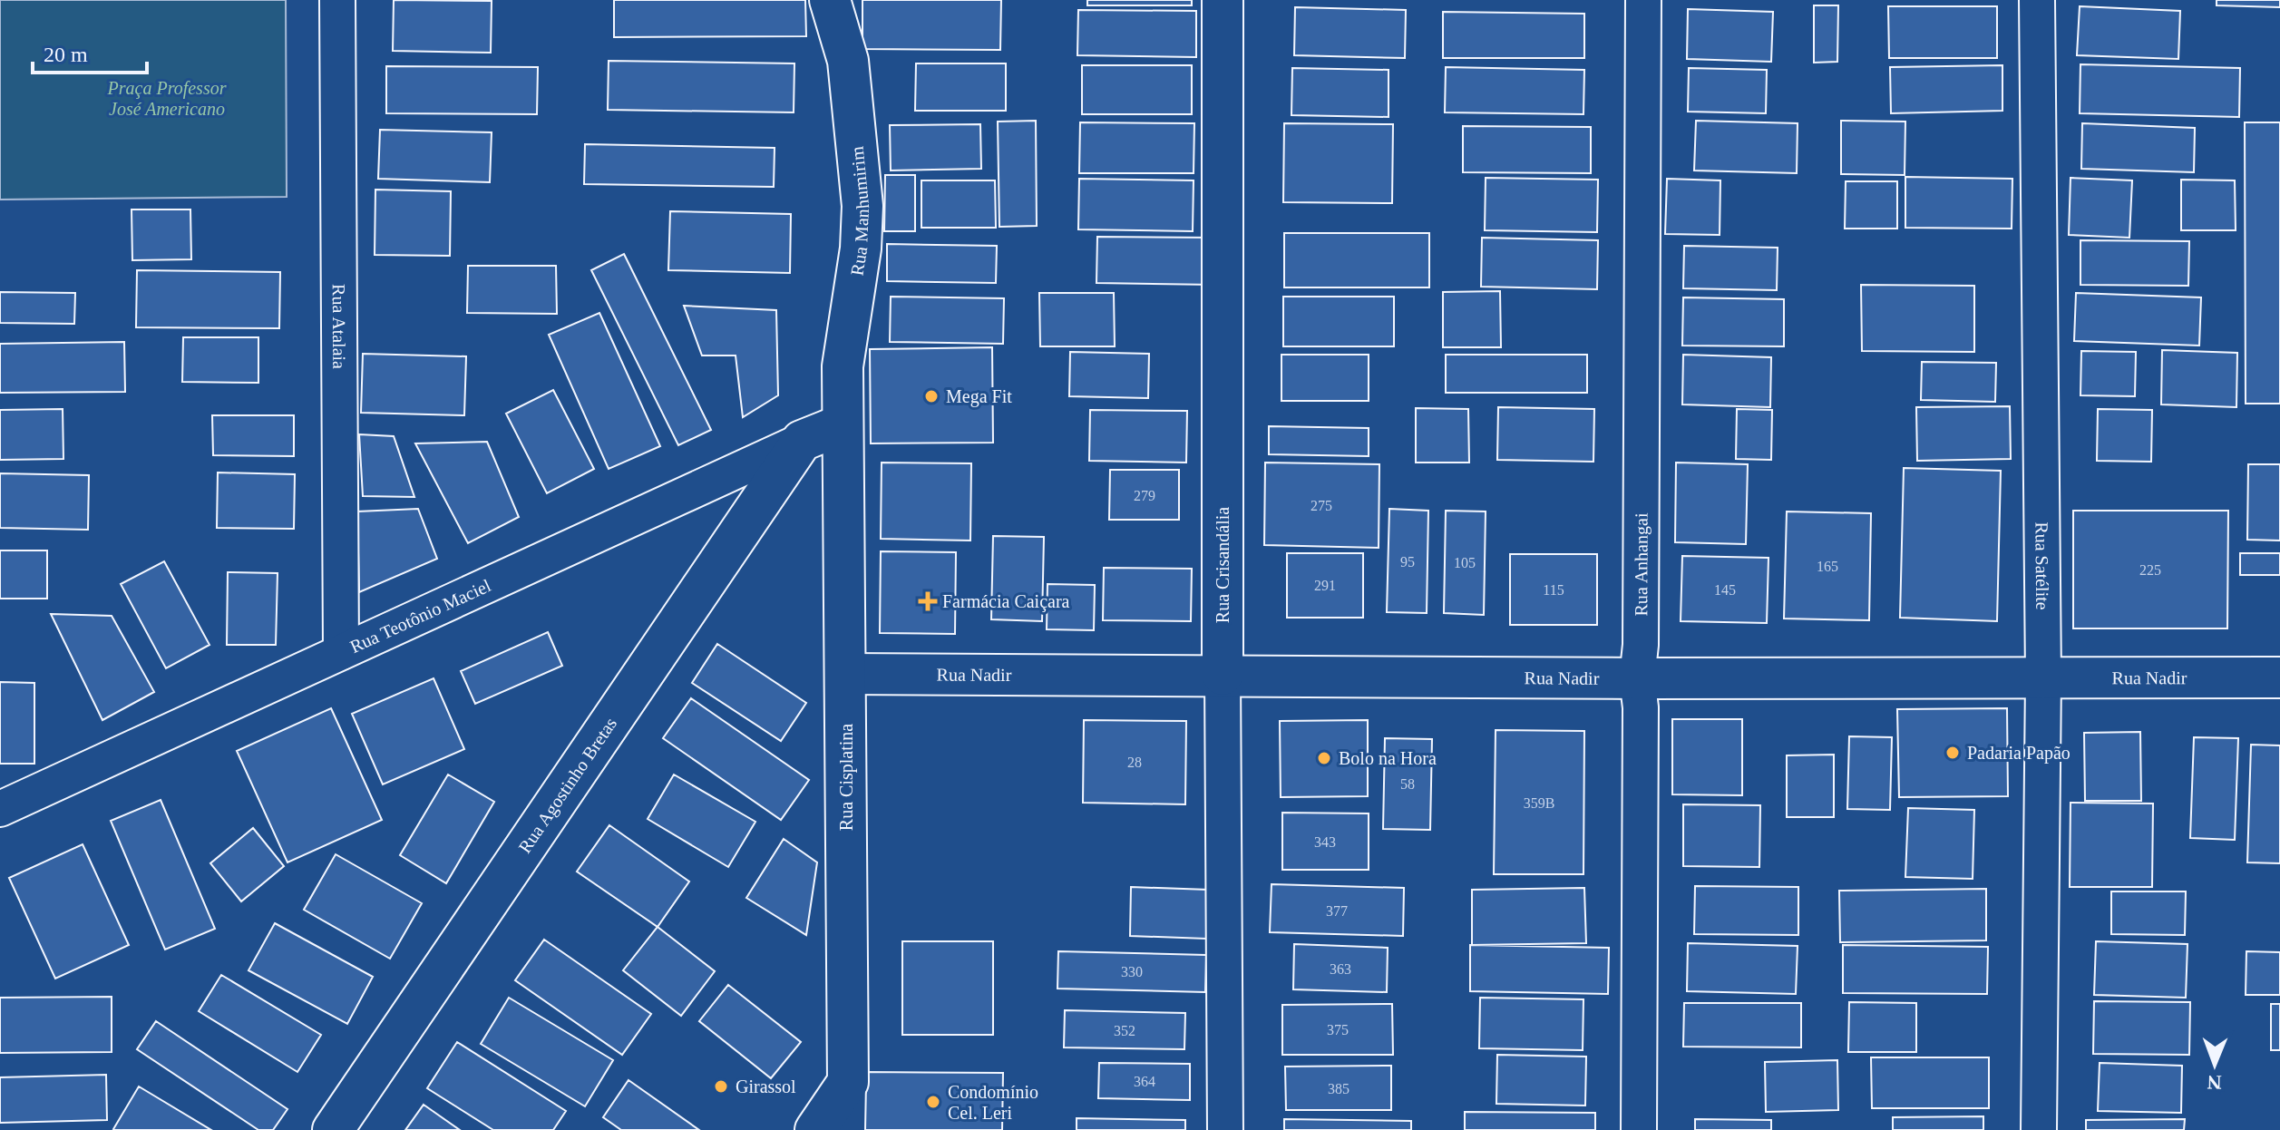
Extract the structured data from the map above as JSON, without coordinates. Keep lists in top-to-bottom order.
{
  "streets": {
    "street": [
      "Rua Manhumirim",
      "Rua Atalaia",
      "Rua Crisandália",
      "Rua Anhangai",
      "Rua Satélite",
      "Rua Teotônio Maciel",
      "Rua Nadir",
      "Rua Cisplatina",
      "Rua Agostinho Bretas"
    ]
  },
  "crossings": [
    ["Rua Manhumirim", "Rua Teotônio Maciel"],
    ["Rua Manhumirim", "Rua Cisplatina"],
    ["Rua Atalaia", "Rua Teotônio Maciel"],
    ["Rua Crisandália", "Rua Nadir"],
    ["Rua Anhangai", "Rua Nadir"],
    ["Rua Satélite", "Rua Nadir"],
    ["Rua Teotônio Maciel", "Rua Cisplatina"],
    ["Rua Teotônio Maciel", "Rua Agostinho Bretas"],
    ["Rua Nadir", "Rua Cisplatina"]
  ],
  "parks": ["Praça Professor José Americano"],
  "places": {
    "other": [
      "Mega Fit",
      "Padaria Papão",
      "Bolo na Hora",
      "Girassol",
      "Condomínio Cel. Leri"
    ],
    "health": ["Farmácia Caiçara"]
  },
  "house_numbers": [
    "279",
    "275",
    "95",
    "105",
    "165",
    "225",
    "291",
    "115",
    "145",
    "28",
    "58",
    "359B",
    "343",
    "377",
    "363",
    "330",
    "375",
    "352",
    "364",
    "385"
  ],
  "scale_bar": "20 m",
  "north": "bottom"
}
